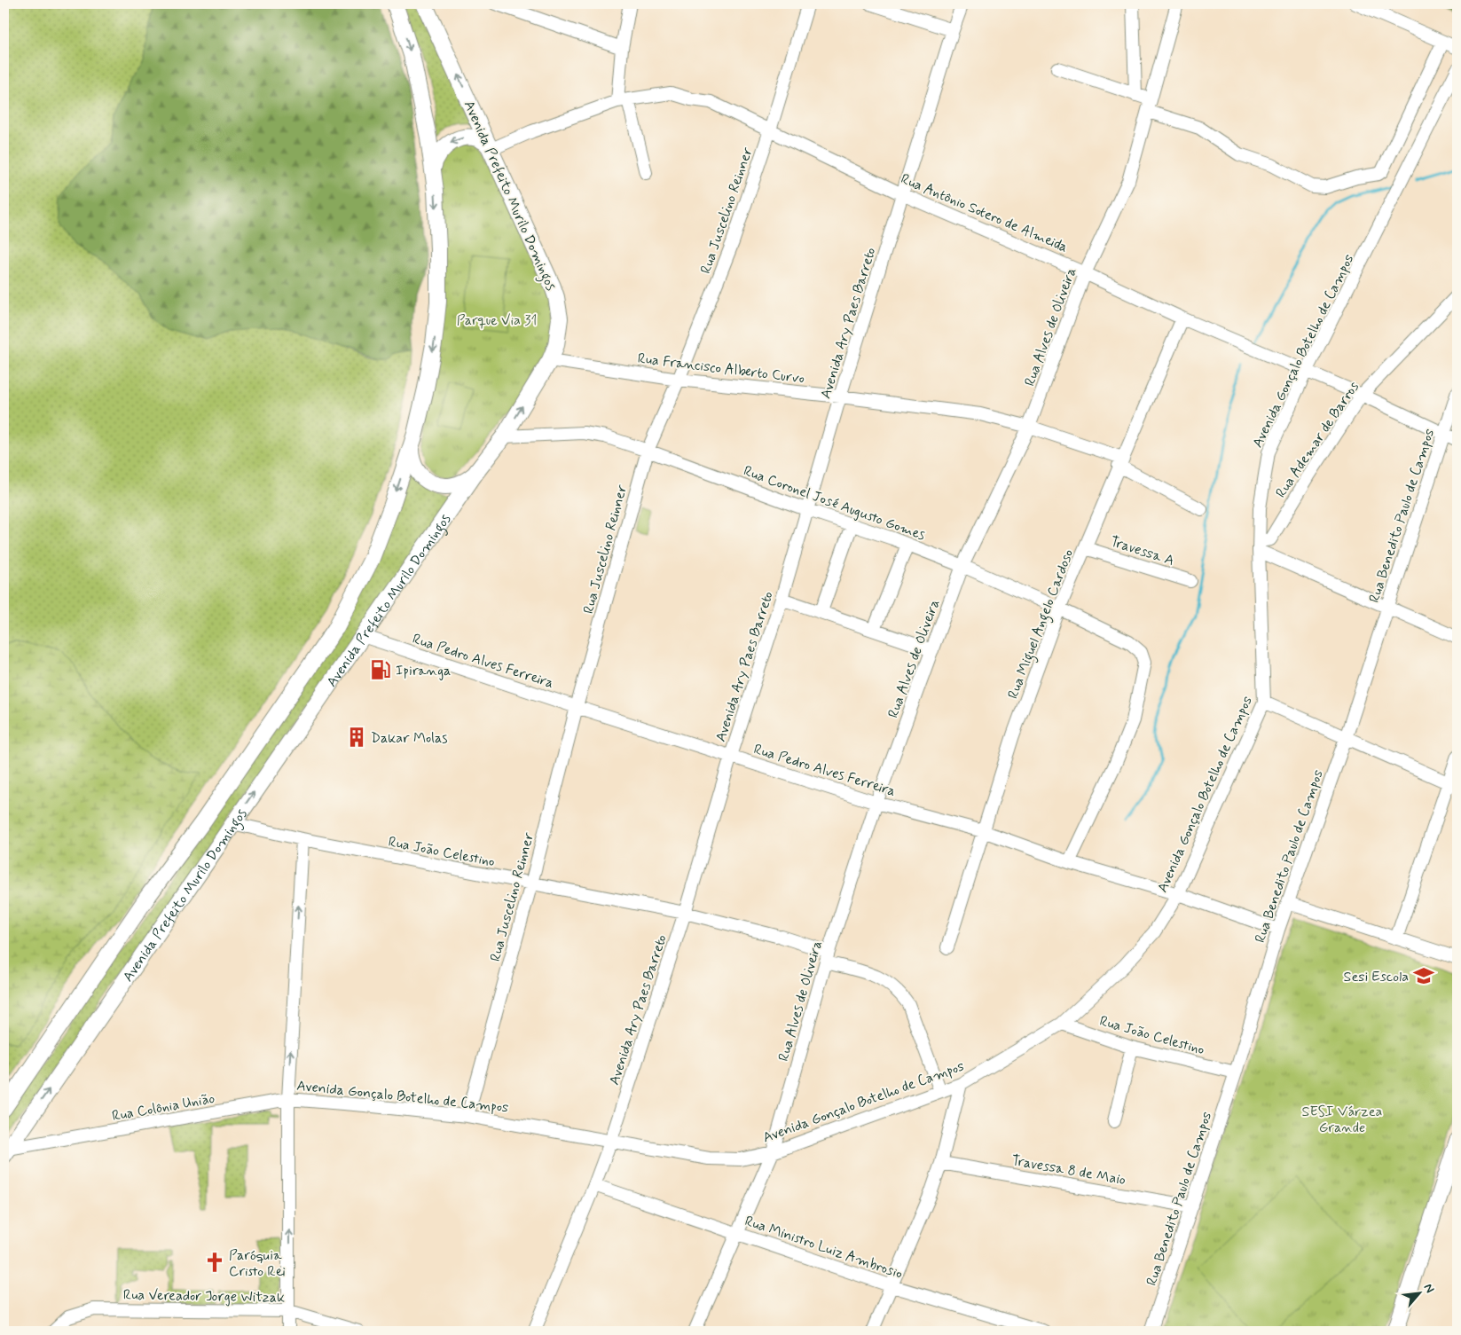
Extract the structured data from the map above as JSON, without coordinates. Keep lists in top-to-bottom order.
{
  "streets": {
    "main road": ["Avenida Prefeito Murilo Domingos"],
    "street": [
      "Rua Juscelino Reinner",
      "Rua Antônio Sotero de Almeida",
      "Avenida Ary Paes Barreto",
      "Rua Alves de Oliveira",
      "Avenida Gonçalo Botelho de Campos",
      "Rua Francisco Alberto Curvo",
      "Rua Ademar de Barros",
      "Rua Coronel José Augusto Gomes",
      "Rua Benedito Paulo de Campos",
      "Travessa A",
      "Rua Miguel Angelo Cardoso",
      "Rua Pedro Alves Ferreira",
      "Rua João Celestino",
      "Rua Colônia União",
      "Travessa 8 de Maio",
      "Rua Ministro Luiz Ambrosio",
      "Rua Vereador Jorge Witzak"
    ]
  },
  "crossings": [
    ["Avenida Prefeito Murilo Domingos", "Rua Antônio Sotero de Almeida"],
    ["Avenida Prefeito Murilo Domingos", "Rua Francisco Alberto Curvo"],
    ["Avenida Prefeito Murilo Domingos", "Rua Coronel José Augusto Gomes"],
    ["Avenida Prefeito Murilo Domingos", "Rua Pedro Alves Ferreira"],
    ["Avenida Prefeito Murilo Domingos", "Rua João Celestino"],
    ["Avenida Prefeito Murilo Domingos", "Rua Colônia União"],
    ["Rua Juscelino Reinner", "Rua Antônio Sotero de Almeida"],
    ["Rua Juscelino Reinner", "Avenida Gonçalo Botelho de Campos"],
    ["Rua Juscelino Reinner", "Rua Francisco Alberto Curvo"],
    ["Rua Juscelino Reinner", "Rua Coronel José Augusto Gomes"],
    ["Rua Juscelino Reinner", "Rua Pedro Alves Ferreira"],
    ["Rua Juscelino Reinner", "Rua João Celestino"],
    ["Rua Antônio Sotero de Almeida", "Avenida Ary Paes Barreto"],
    ["Rua Antônio Sotero de Almeida", "Rua Alves de Oliveira"],
    ["Rua Antônio Sotero de Almeida", "Avenida Gonçalo Botelho de Campos"],
    ["Rua Antônio Sotero de Almeida", "Rua Ademar de Barros"],
    ["Rua Antônio Sotero de Almeida", "Rua Benedito Paulo de Campos"],
    ["Rua Antônio Sotero de Almeida", "Rua Miguel Angelo Cardoso"],
    ["Avenida Ary Paes Barreto", "Avenida Gonçalo Botelho de Campos"],
    ["Avenida Ary Paes Barreto", "Rua Francisco Alberto Curvo"],
    ["Avenida Ary Paes Barreto", "Rua Coronel José Augusto Gomes"],
    ["Avenida Ary Paes Barreto", "Rua Pedro Alves Ferreira"],
    ["Avenida Ary Paes Barreto", "Rua João Celestino"],
    ["Avenida Ary Paes Barreto", "Rua Ministro Luiz Ambrosio"],
    ["Rua Alves de Oliveira", "Avenida Gonçalo Botelho de Campos"],
    ["Rua Alves de Oliveira", "Rua Francisco Alberto Curvo"],
    ["Rua Alves de Oliveira", "Rua Coronel José Augusto Gomes"],
    ["Rua Alves de Oliveira", "Rua Pedro Alves Ferreira"],
    ["Rua Alves de Oliveira", "Rua João Celestino"],
    ["Rua Alves de Oliveira", "Rua Ministro Luiz Ambrosio"],
    ["Avenida Gonçalo Botelho de Campos", "Rua Ademar de Barros"],
    ["Avenida Gonçalo Botelho de Campos", "Rua Pedro Alves Ferreira"],
    ["Avenida Gonçalo Botelho de Campos", "Rua João Celestino"],
    ["Avenida Gonçalo Botelho de Campos", "Rua Colônia União"],
    ["Rua Francisco Alberto Curvo", "Rua Miguel Angelo Cardoso"],
    ["Rua Coronel José Augusto Gomes", "Rua Miguel Angelo Cardoso"],
    ["Rua Coronel José Augusto Gomes", "Rua Pedro Alves Ferreira"],
    ["Rua Benedito Paulo de Campos", "Rua Pedro Alves Ferreira"],
    ["Rua Benedito Paulo de Campos", "Rua João Celestino"],
    ["Rua Benedito Paulo de Campos", "Travessa 8 de Maio"],
    ["Travessa A", "Rua Miguel Angelo Cardoso"],
    ["Rua Miguel Angelo Cardoso", "Rua Pedro Alves Ferreira"]
  ],
  "parks": ["Parque Via 31", "SESI Várzea Grande"],
  "places": {
    "fuel station": ["Ipiranga"],
    "building": ["Dakar Molas"],
    "school or university": ["Sesi Escola"],
    "church": ["Paróquia Cristo Rei"]
  },
  "north": "top right"
}
